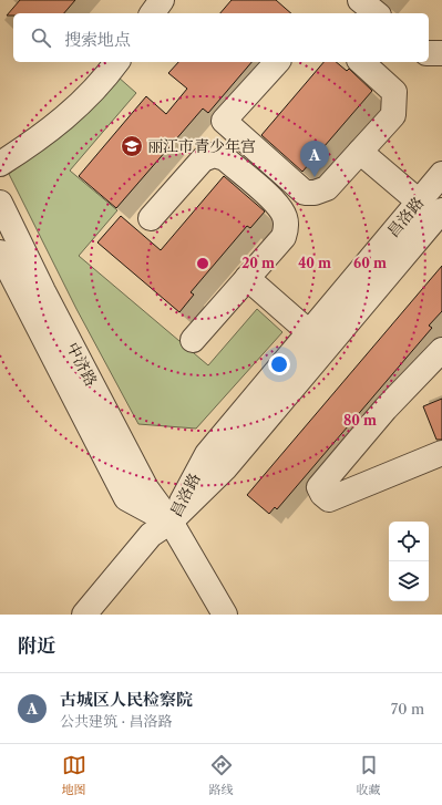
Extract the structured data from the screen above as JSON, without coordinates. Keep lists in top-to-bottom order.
{
  "streets": {
    "street": ["昌洛路", "中济路"]
  },
  "crossings": [
    ["昌洛路", "中济路"]
  ],
  "places": {
    "school or university": ["丽江市青少年宫"]
  },
  "page": {
    "search": "搜索地点",
    "pins": "A",
    "heading": "附近",
    "list": [
      {
        "mark": "A",
        "name": "古城区人民检察院",
        "note": "公共建筑 · 昌洛路",
        "value": "70 m"
      }
    ],
    "nav": ["地图", "路线", "收藏"]
  },
  "rings": [
    "20 m",
    "40 m",
    "60 m",
    "80 m"
  ]
}
